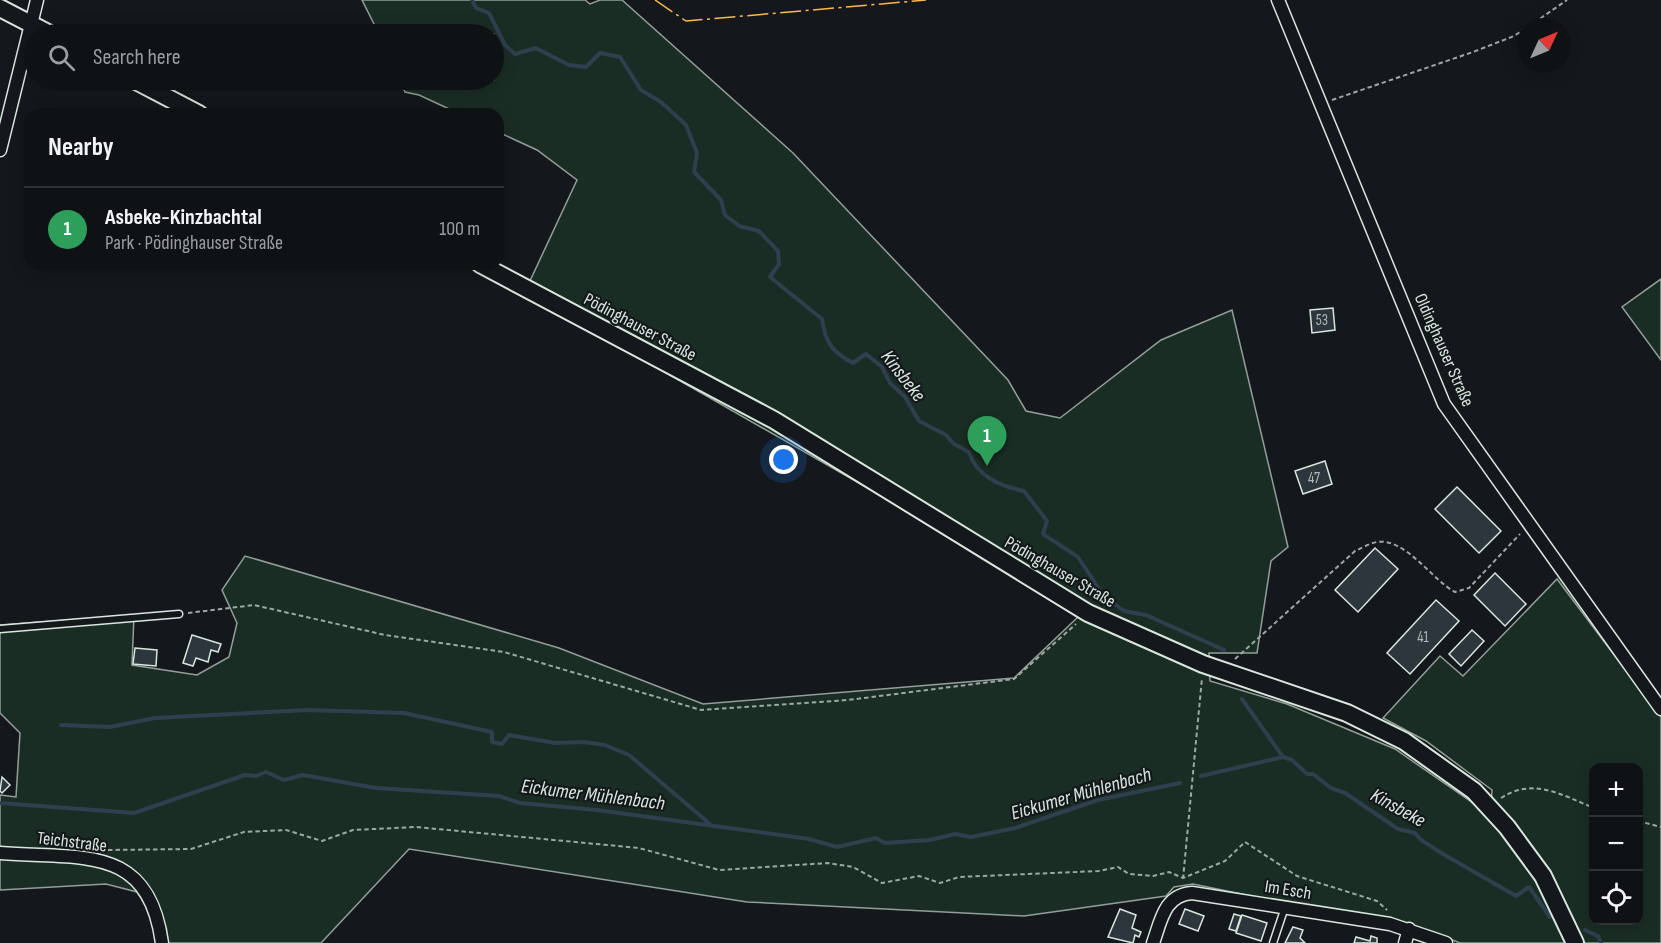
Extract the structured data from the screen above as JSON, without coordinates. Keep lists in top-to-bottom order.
{
  "streets": {
    "street": [
      "Pödinghauser Straße",
      "Oldinghauser Straße",
      "Teichstraße",
      "Im Esch"
    ]
  },
  "water": ["Kinsbeke", "Eickumer Mühlenbach"],
  "house_numbers": ["53", "47", "41"],
  "north": "top right",
  "page": {
    "search": "Search here",
    "heading": "Nearby",
    "list": [
      {
        "mark": "1",
        "name": "Asbeke-Kinzbachtal",
        "note": "Park · Pödinghauser Straße",
        "value": "100 m"
      }
    ],
    "pins": "1",
    "map_buttons": ["+", "−"]
  }
}
